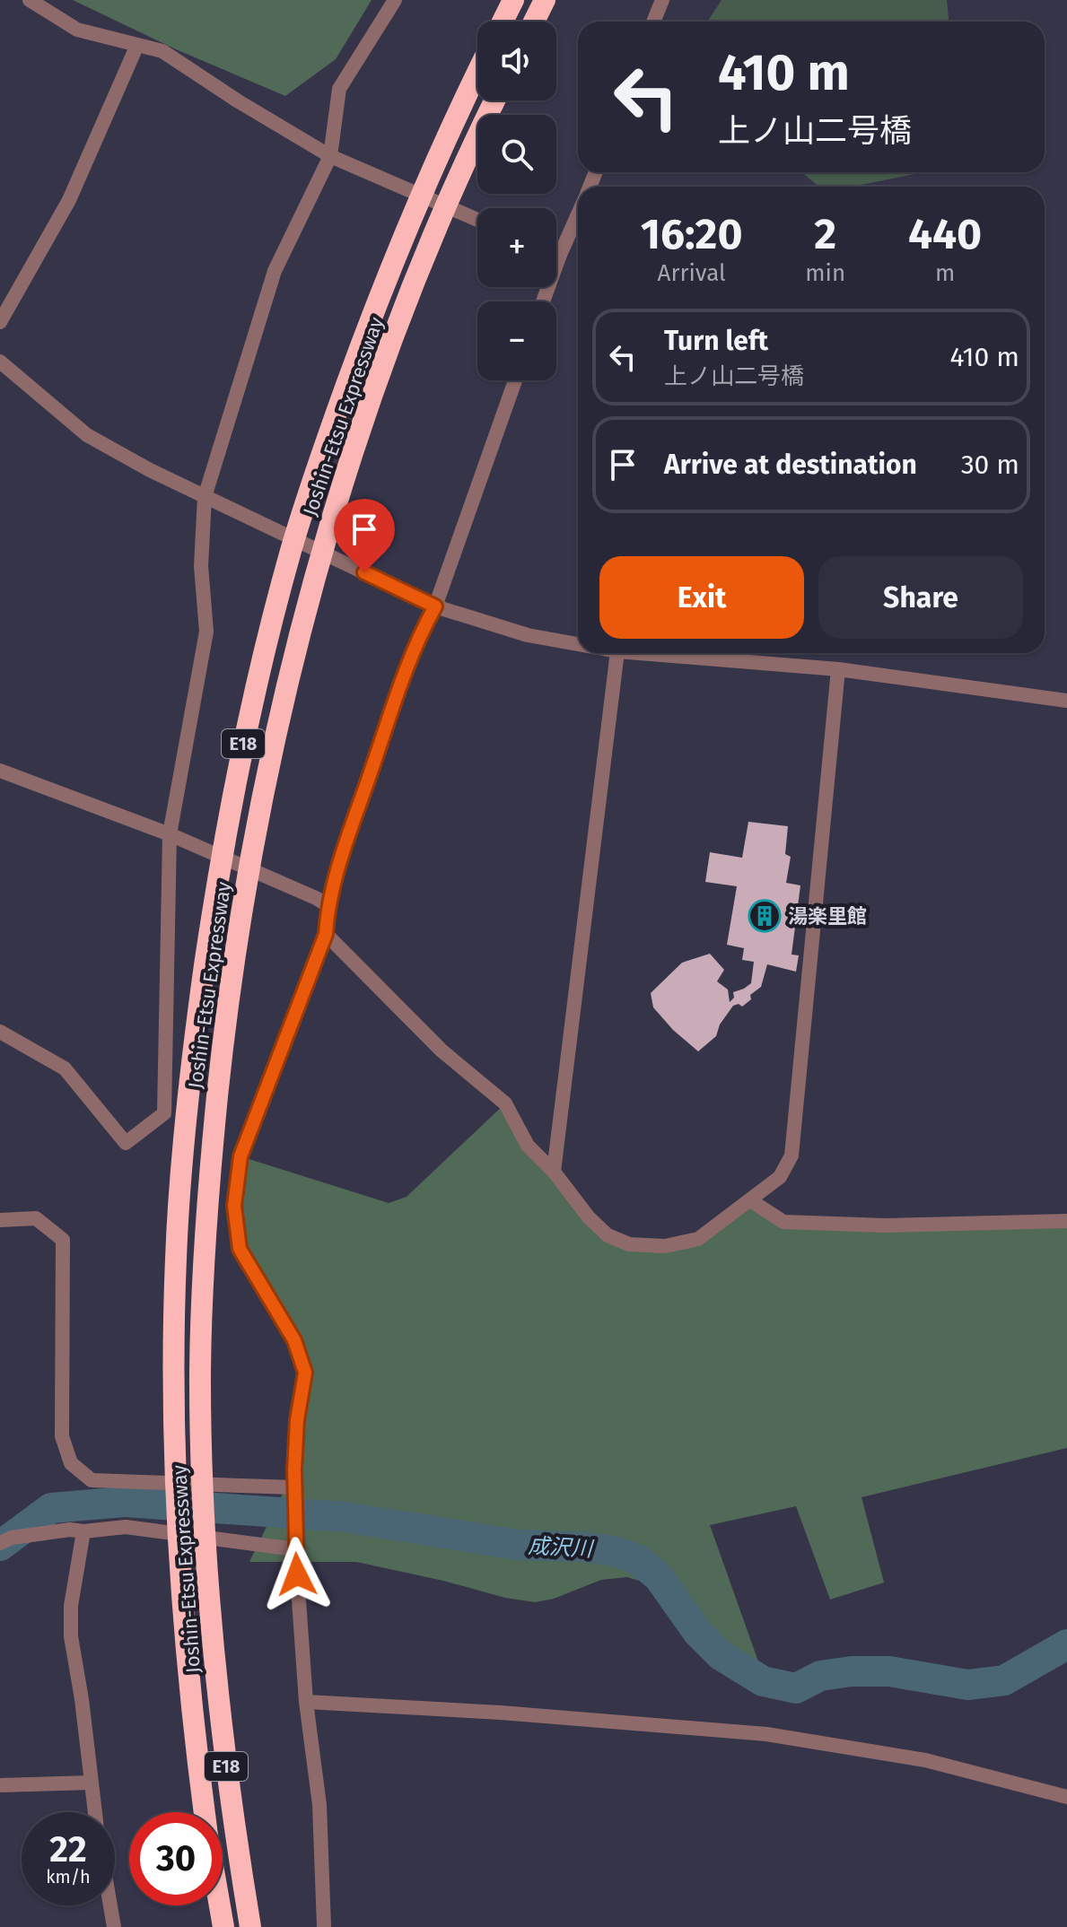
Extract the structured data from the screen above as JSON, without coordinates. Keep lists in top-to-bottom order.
{
  "streets": {
    "highway": ["Joshin-Etsu Expressway", "E18"]
  },
  "water": ["成沢川"],
  "places": {
    "building": ["湯楽里館"]
  },
  "page": {
    "map_buttons": ["+", "−"],
    "turn": ["410 m", "上ノ山二号橋"],
    "eta": [
      "16:20",
      "Arrival",
      "2",
      "min",
      "440",
      "m"
    ],
    "list": [
      {
        "name": "Turn left",
        "note": "上ノ山二号橋",
        "value": "410 m"
      },
      {
        "name": "Arrive at destination",
        "value": "30 m"
      }
    ],
    "buttons": ["Exit", "Share"],
    "speed": "22 km/h",
    "limit": "30"
  }
}
